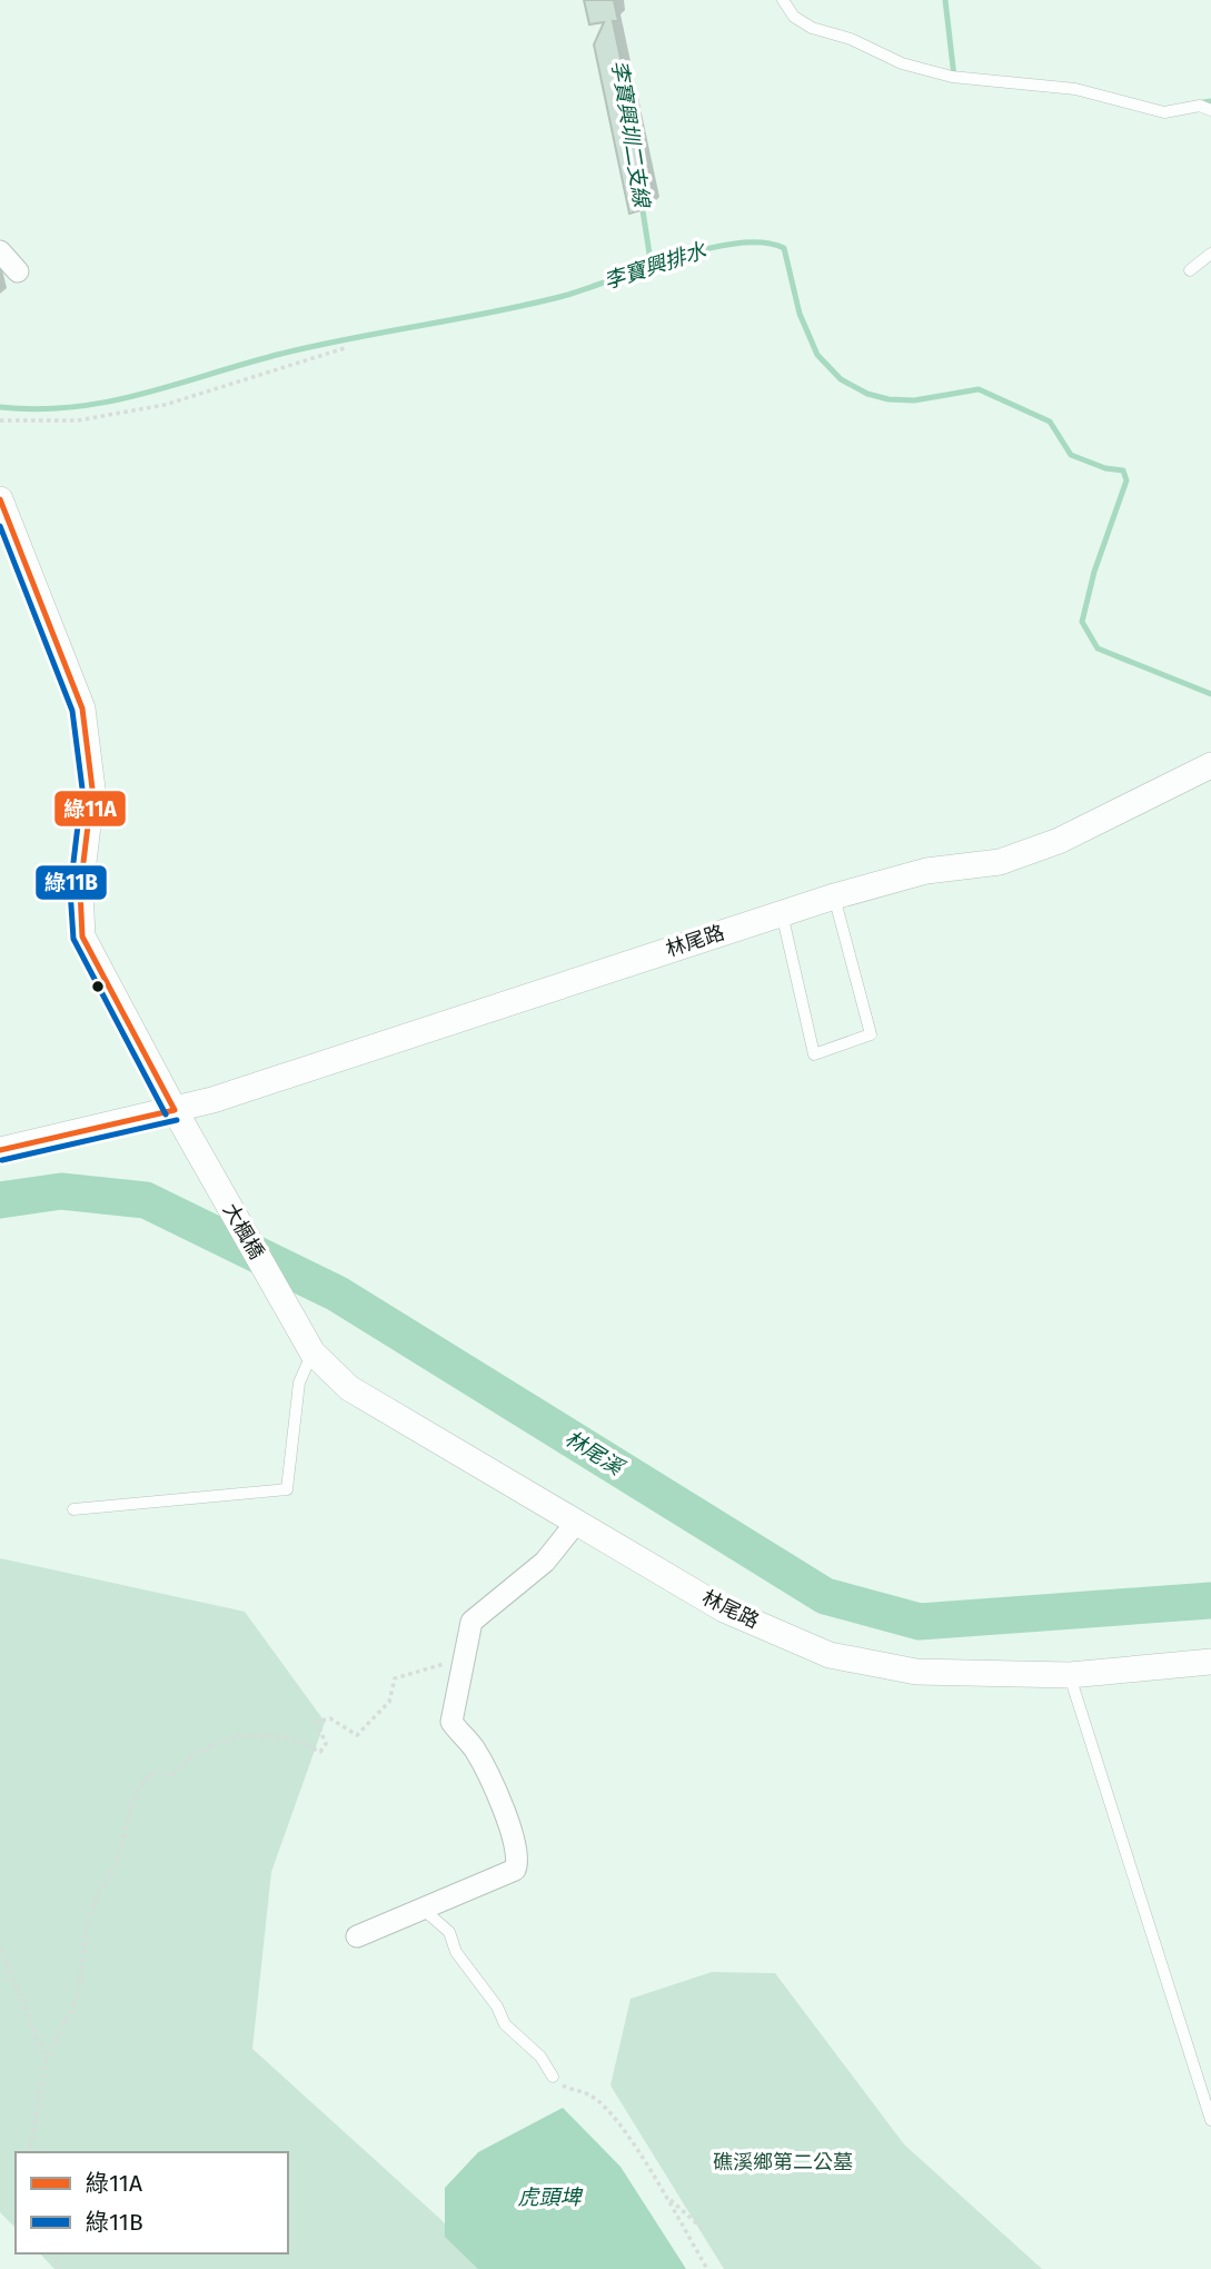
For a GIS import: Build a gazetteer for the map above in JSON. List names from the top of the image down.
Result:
{
  "streets": {
    "street": ["林尾路", "大楓橋"]
  },
  "crossings": [
    ["林尾路", "大楓橋"]
  ],
  "water": [
    "李寶興圳二支線",
    "李寶興排水",
    "林尾溪",
    "虎頭埤"
  ],
  "parks": ["礁溪鄉第二公墓"],
  "lines": ["transit line 綠11A", "transit line 綠11B"],
  "legend": ["綠11A", "綠11B"]
}
